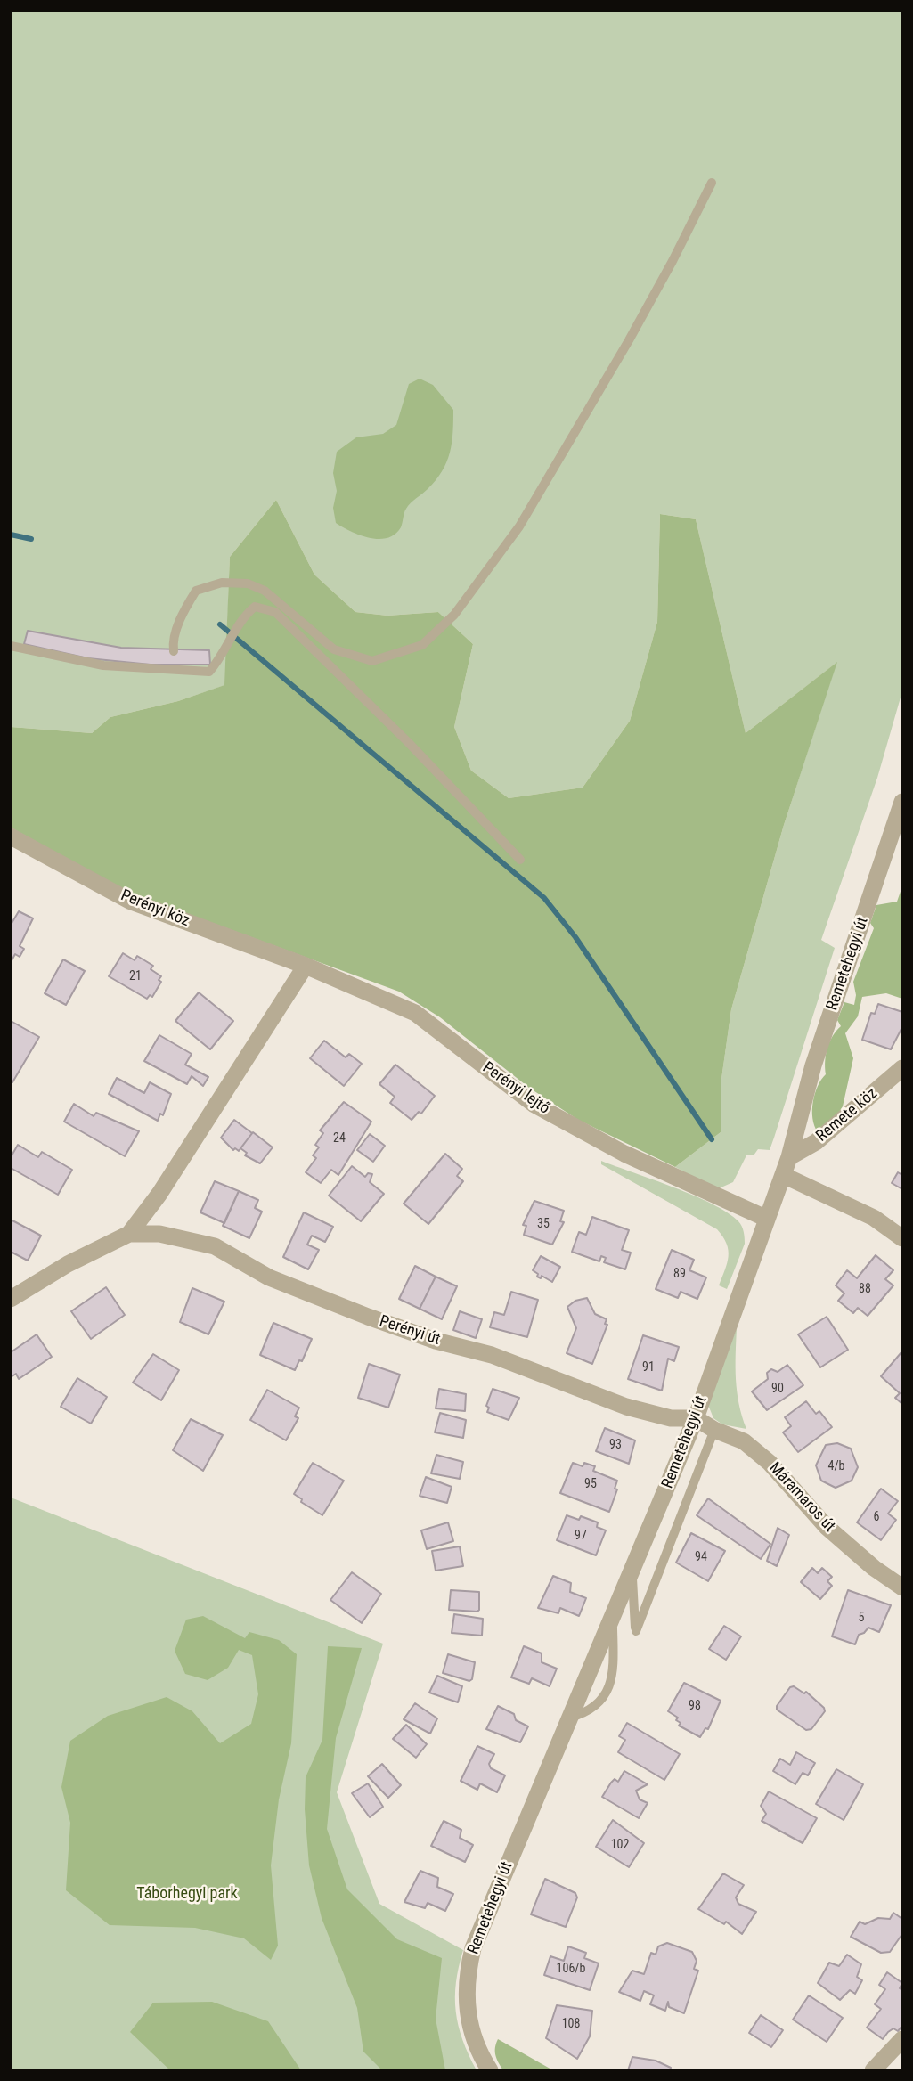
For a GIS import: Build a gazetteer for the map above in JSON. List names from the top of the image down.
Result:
{
  "streets": {
    "street": [
      "Perényi köz",
      "Remetehegyi út",
      "Perényi lejtő",
      "Remete köz",
      "Perényi út",
      "Máramaros út"
    ]
  },
  "crossings": [
    ["Perényi köz", "Perényi lejtő"],
    ["Perényi köz", "Perényi út"],
    ["Remetehegyi út", "Perényi lejtő"],
    ["Remetehegyi út", "Remete köz"],
    ["Remetehegyi út", "Perényi út"],
    ["Remetehegyi út", "Máramaros út"],
    ["Perényi lejtő", "Perényi út"],
    ["Perényi út", "Máramaros út"]
  ],
  "parks": ["Táborhegyi park"],
  "house_numbers": [
    "21",
    "24",
    "35",
    "89",
    "88",
    "91",
    "90",
    "93",
    "4/b",
    "95",
    "6",
    "97",
    "94",
    "5",
    "98",
    "102",
    "106/b",
    "108"
  ]
}
